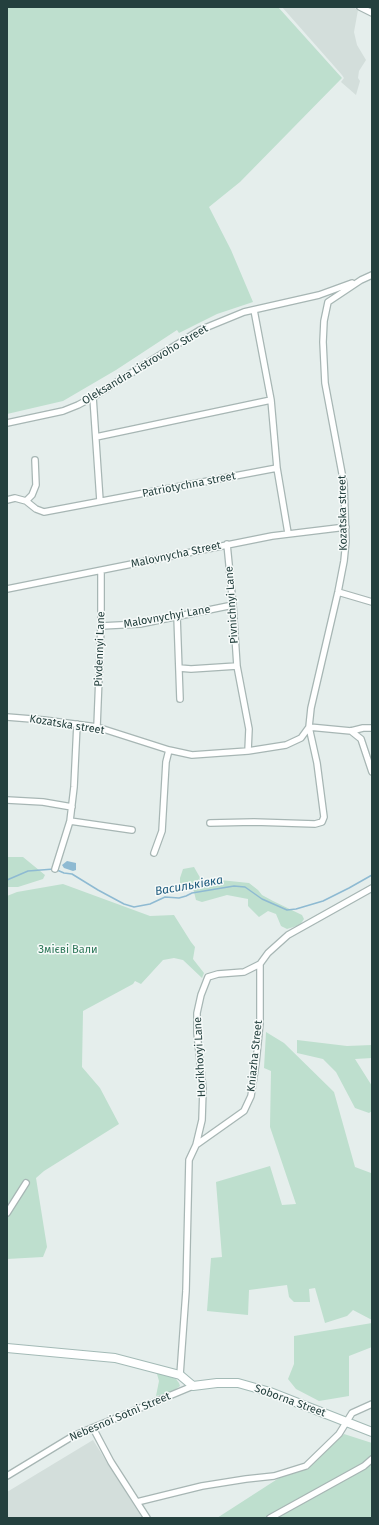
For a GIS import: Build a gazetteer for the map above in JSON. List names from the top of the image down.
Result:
{
  "streets": {
    "main road": ["Soborna Street"],
    "street": [
      "Oleksandra Listrovoho Street",
      "Patriotychna street",
      "Kozatska street",
      "Malovnycha Street",
      "Pivnichnyi Lane",
      "Malovnychyi Lane",
      "Pivdennyi Lane",
      "Kniazha Street",
      "Horikhovyi Lane",
      "Nebesnoi Sotni Street"
    ]
  },
  "crossings": [
    ["Kozatska street", "Malovnycha Street"],
    ["Kozatska street", "Pivnichnyi Lane"],
    ["Kozatska street", "Pivdennyi Lane"],
    ["Malovnycha Street", "Pivnichnyi Lane"],
    ["Malovnycha Street", "Pivdennyi Lane"],
    ["Pivnichnyi Lane", "Malovnychyi Lane"],
    ["Malovnychyi Lane", "Pivdennyi Lane"],
    ["Kniazha Street", "Horikhovyi Lane"],
    ["Soborna Street", "Nebesnoi Sotni Street"]
  ],
  "water": ["Васильківка"],
  "parks": ["Змієві Вали"]
}
